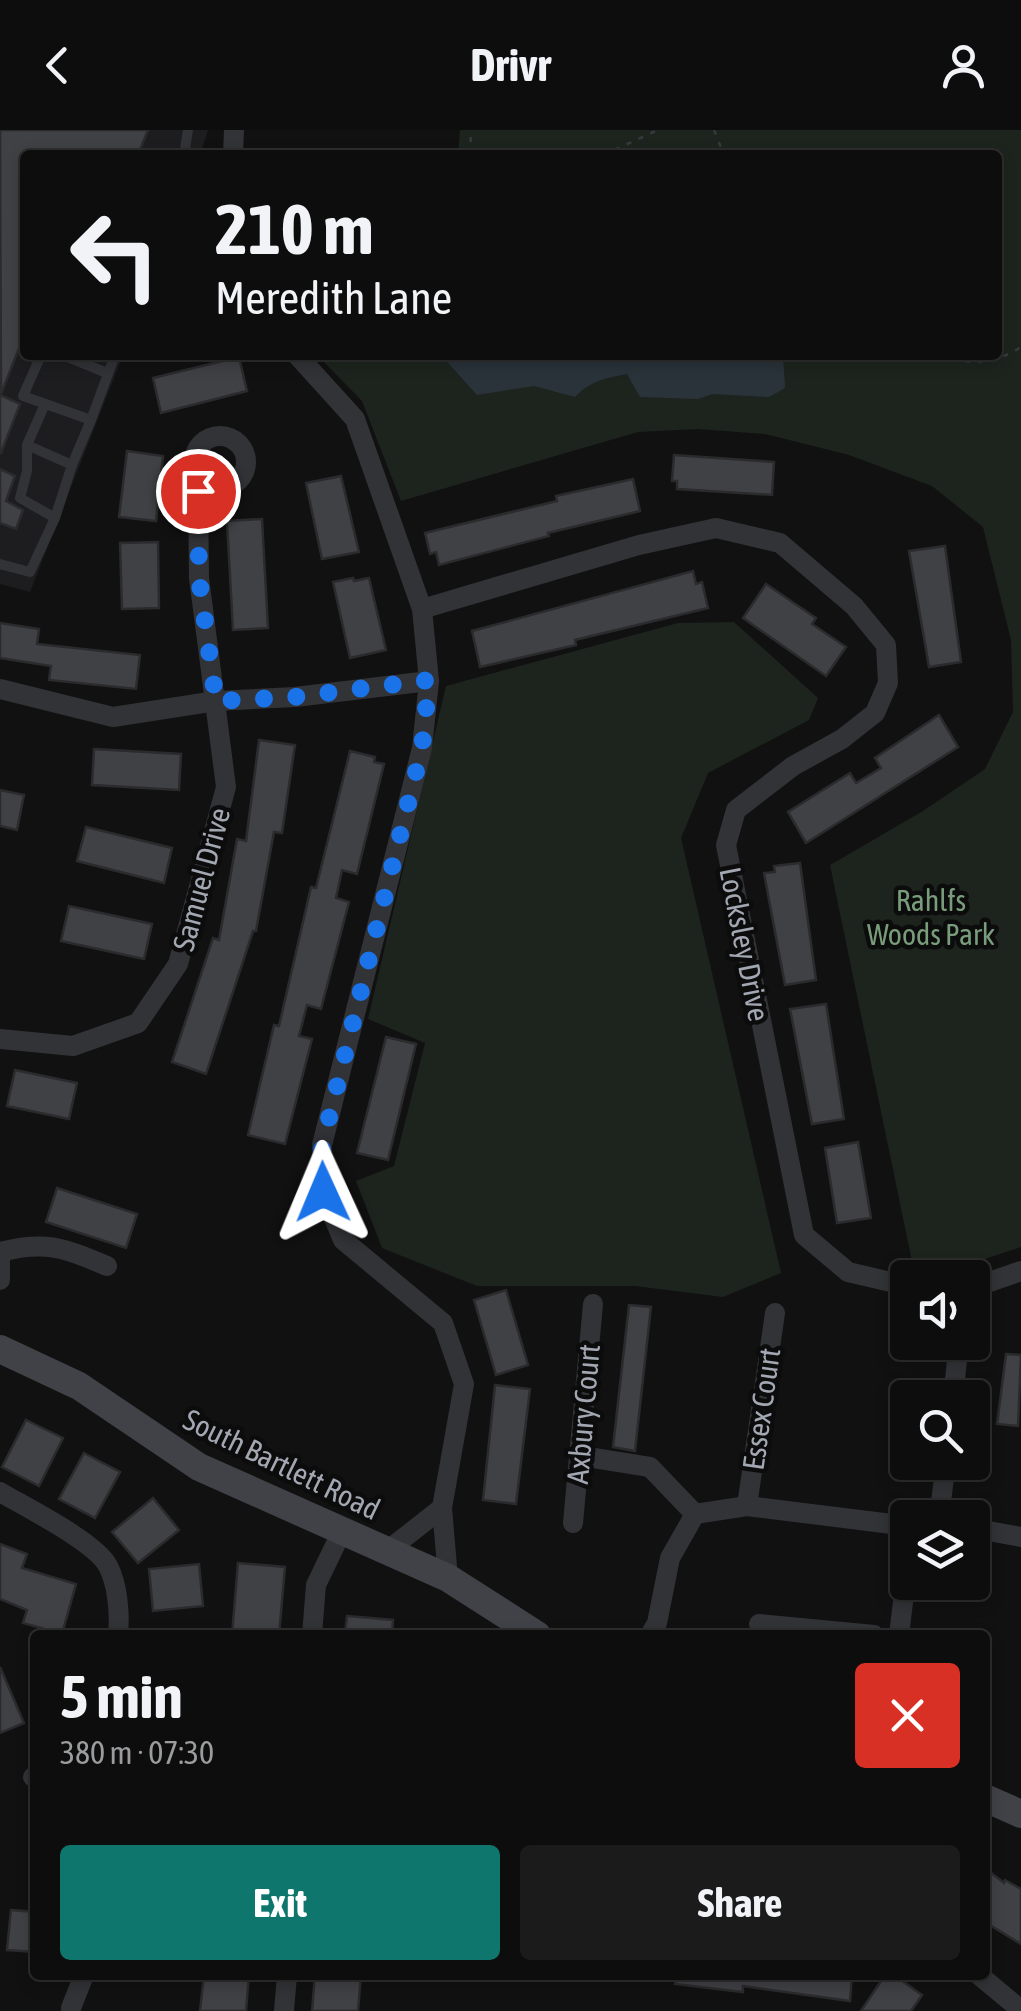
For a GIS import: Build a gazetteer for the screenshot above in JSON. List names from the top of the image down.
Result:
{
  "streets": {
    "main road": ["South Bartlett Road"],
    "street": [
      "Samuel Drive",
      "Locksley Drive",
      "Essex Court",
      "Axbury Court"
    ]
  },
  "parks": ["Rahlfs Woods Park"],
  "page": {
    "header": "Drivr",
    "turn": ["210 m", "Meredith Lane"],
    "heading": ["5 min", "380 m · 07:30"],
    "buttons": ["Exit", "Share"]
  }
}
